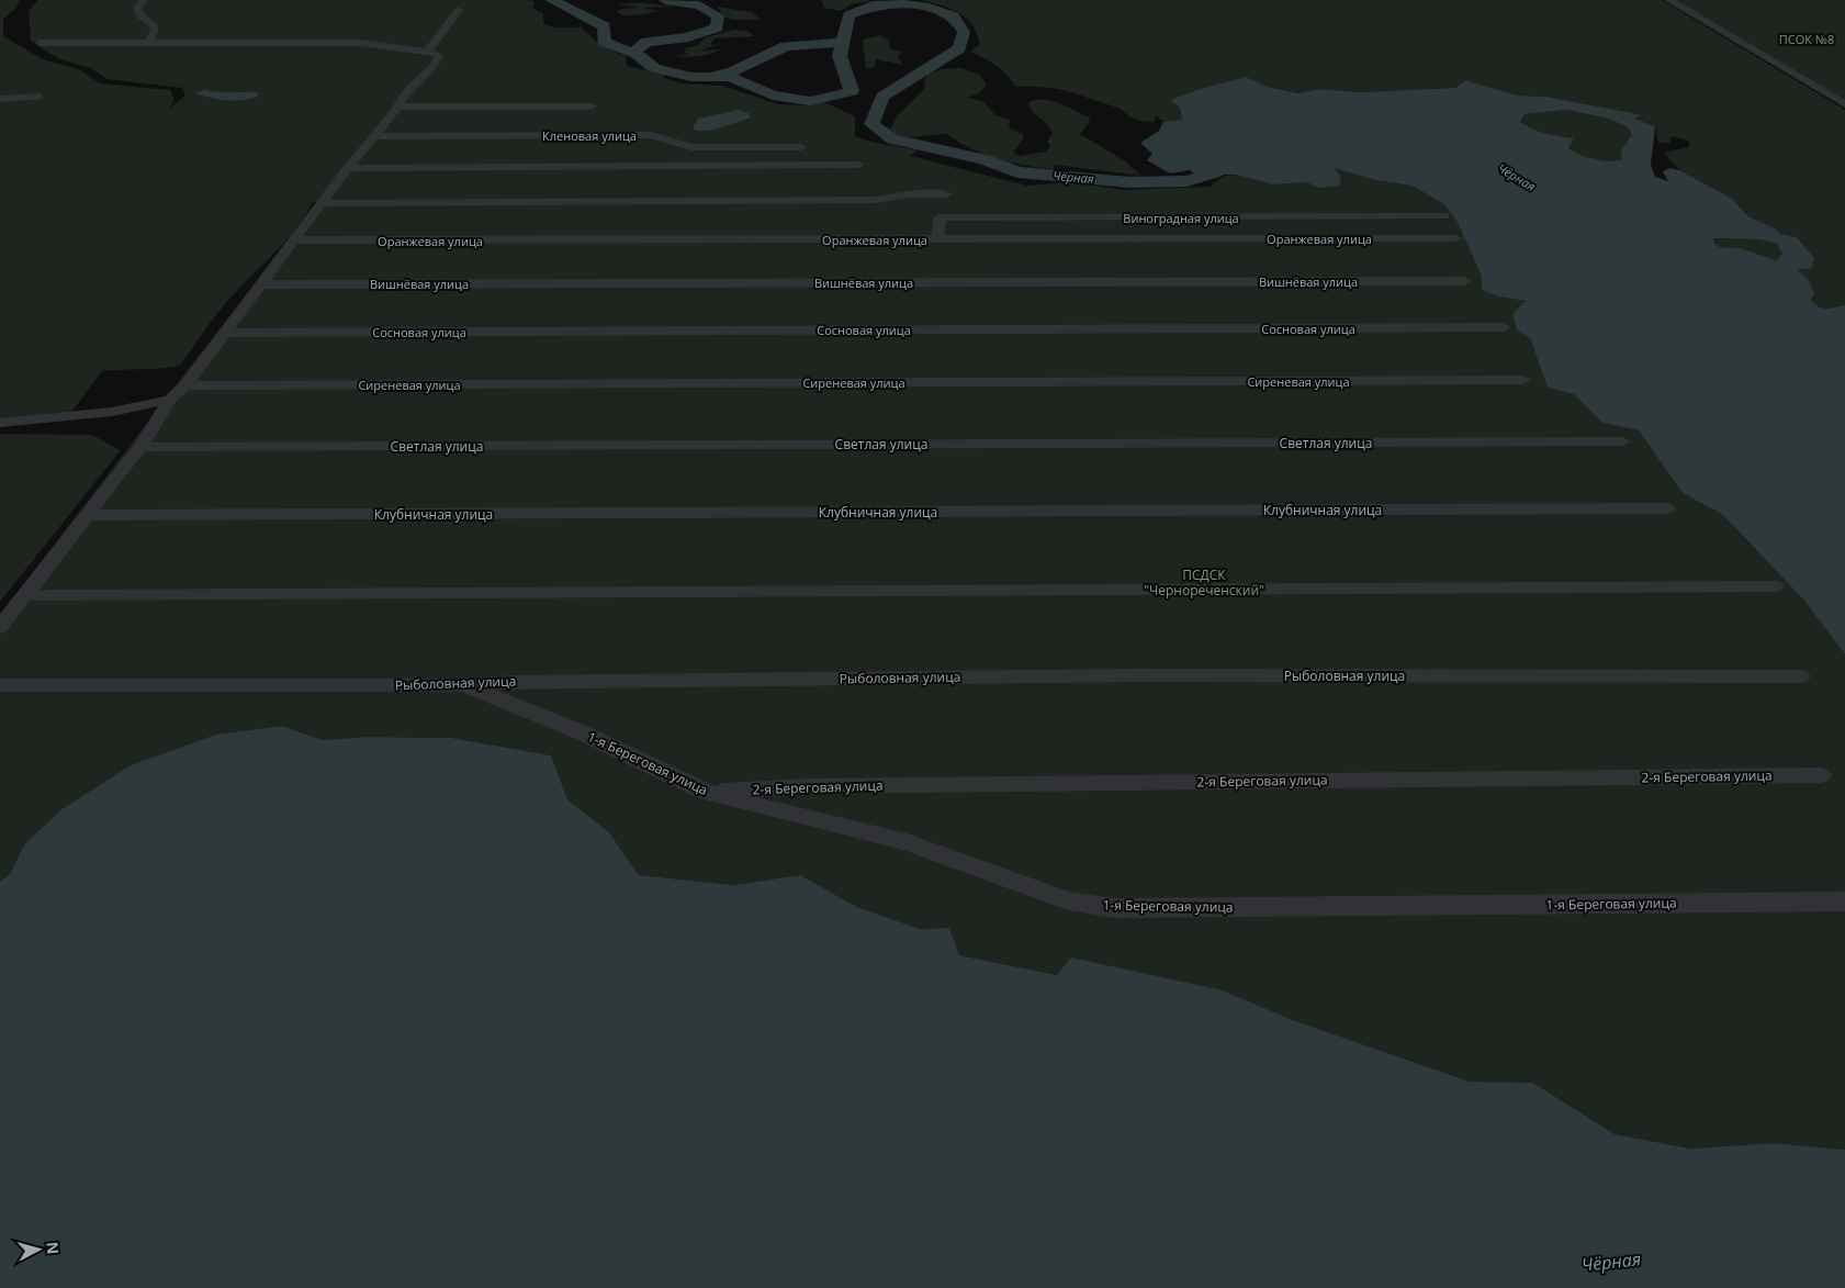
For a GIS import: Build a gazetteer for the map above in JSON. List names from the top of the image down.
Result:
{
  "streets": {
    "street": [
      "Кленовая улица",
      "Виноградная улица",
      "Оранжевая улица",
      "Вишнёвая улица",
      "Сосновая улица",
      "Сиреневая улица",
      "Светлая улица",
      "Клубничная улица",
      "Рыболовная улица",
      "1-я Береговая улица",
      "2-я Береговая улица"
    ]
  },
  "crossings": [
    ["Виноградная улица", "Оранжевая улица"],
    ["Рыболовная улица", "1-я Береговая улица"],
    ["1-я Береговая улица", "2-я Береговая улица"]
  ],
  "water": ["Чёрная"],
  "parks": ["ПСОК №8", "ПСДСК \"Чернореченский\""],
  "north": "right"
}
